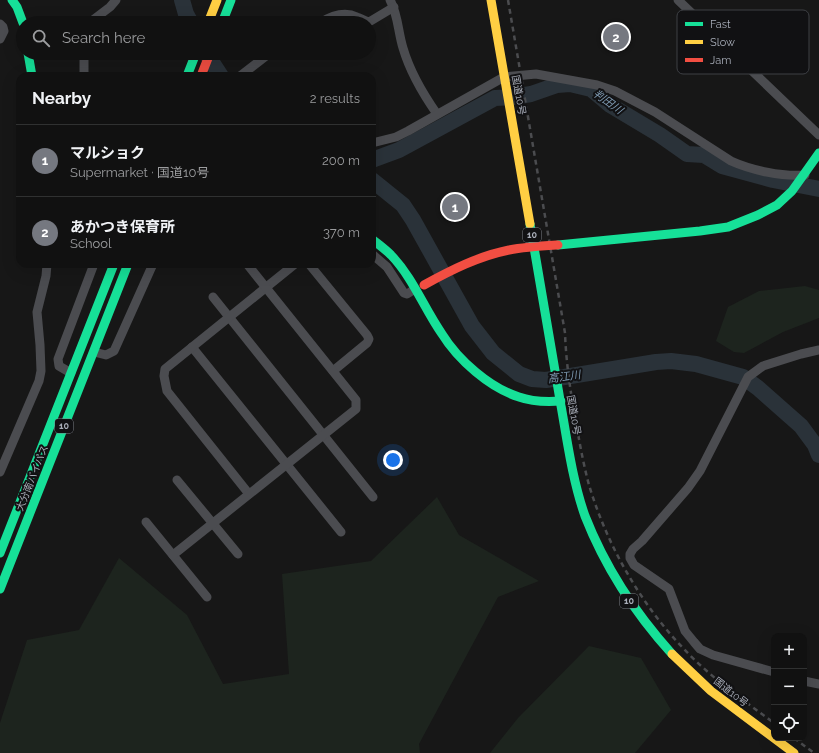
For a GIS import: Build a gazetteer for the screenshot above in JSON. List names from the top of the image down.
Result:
{
  "streets": {
    "main road": ["国道10号", "10", "大分南バイパス"]
  },
  "water": ["判田川", "高江川"],
  "legend": ["Fast", "Slow", "Jam"],
  "page": {
    "search": "Search here",
    "pins": ["2", "1"],
    "heading": ["Nearby", "2 results"],
    "list": [
      {
        "mark": "1",
        "name": "マルショク",
        "note": "Supermarket · 国道10号",
        "value": "200 m"
      },
      {
        "mark": "2",
        "name": "あかつき保育所",
        "note": "School",
        "value": "370 m"
      }
    ],
    "map_buttons": ["+", "−"]
  }
}
